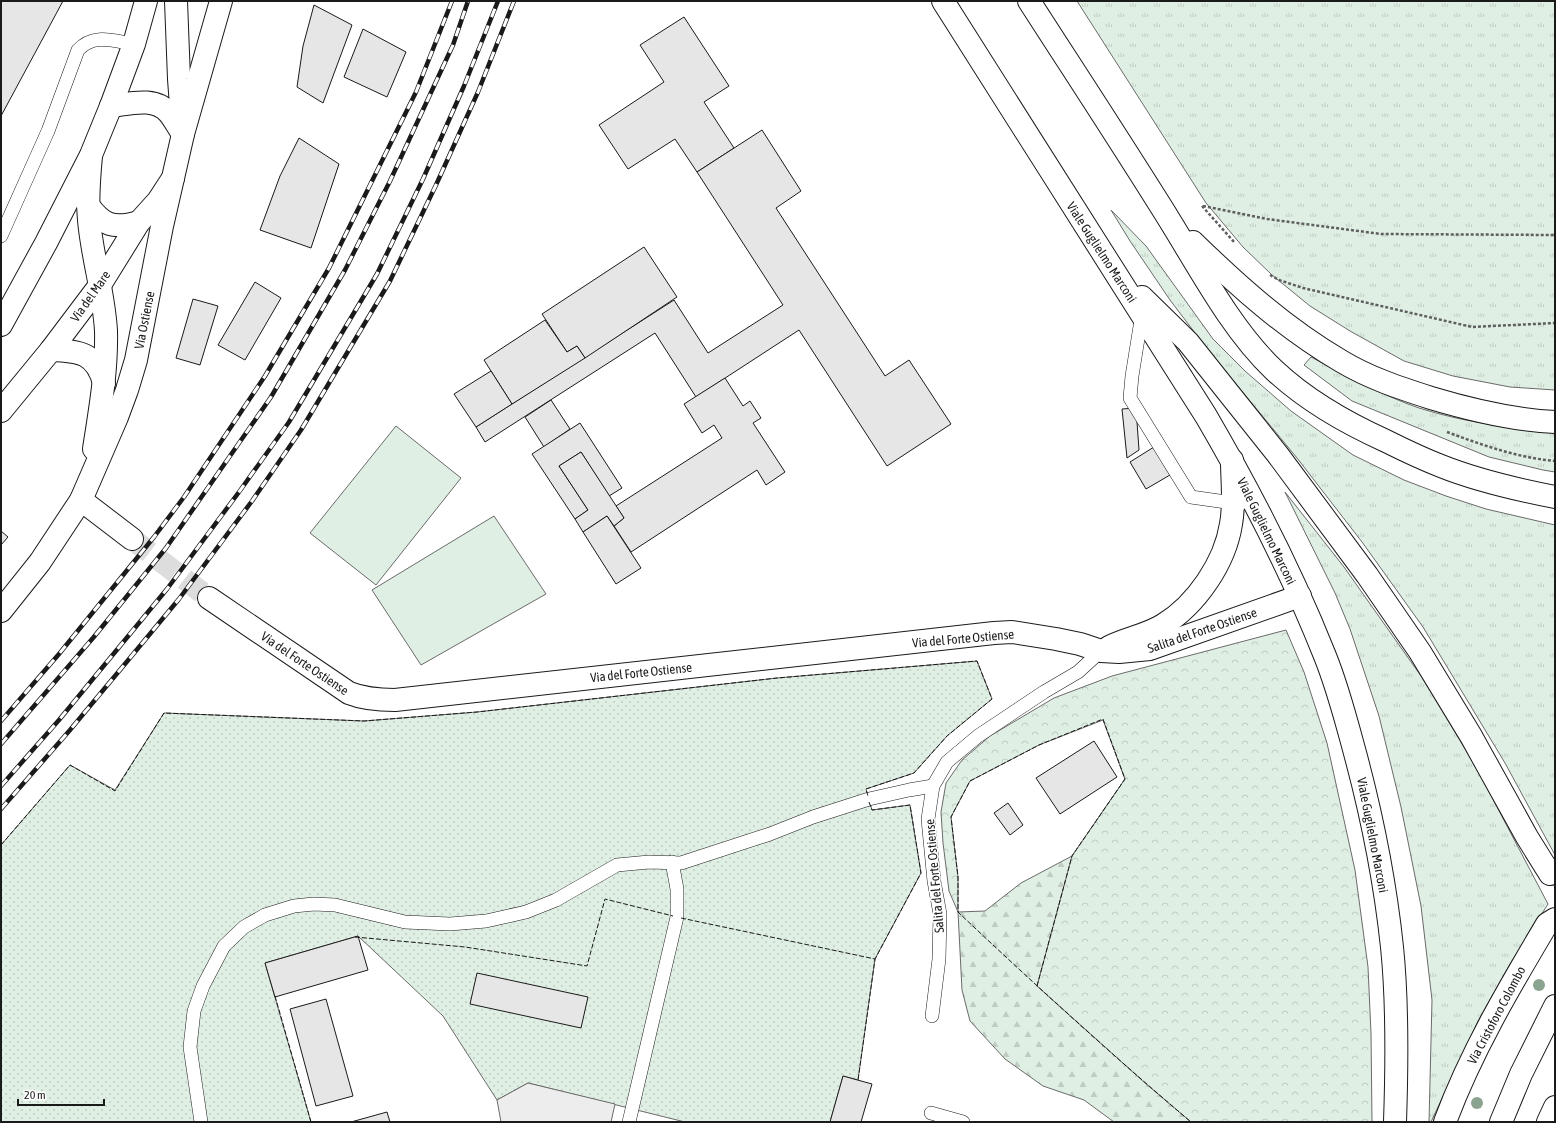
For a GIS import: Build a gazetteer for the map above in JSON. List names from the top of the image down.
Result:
{
  "streets": {
    "main road": [
      "Viale Guglielmo Marconi",
      "Via del Mare",
      "Via Ostiense",
      "Salita del Forte Ostiense",
      "Via del Forte Ostiense",
      "Via Cristoforo Colombo"
    ]
  },
  "crossings": [
    ["Viale Guglielmo Marconi", "Salita del Forte Ostiense"],
    ["Via del Mare", "Via Ostiense"],
    ["Salita del Forte Ostiense", "Via del Forte Ostiense"]
  ],
  "scale_bar": "20 m"
}
